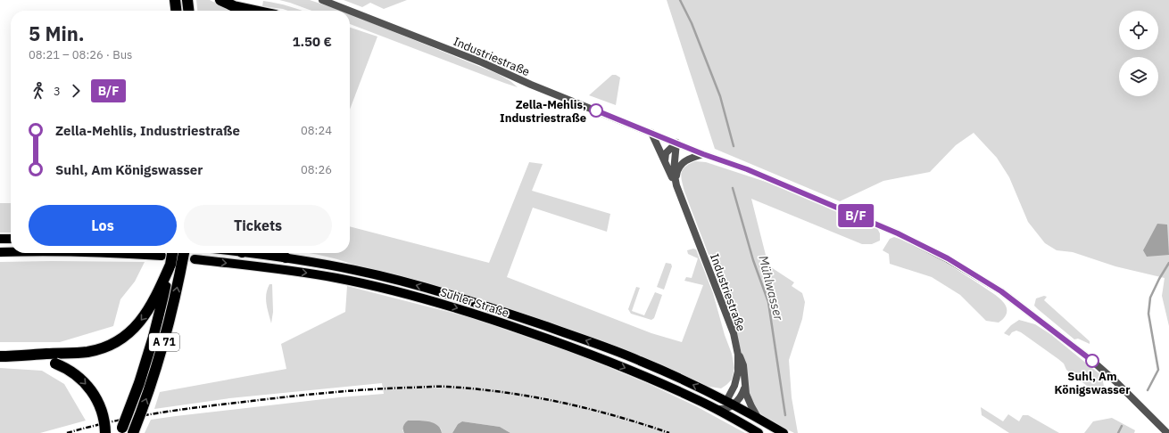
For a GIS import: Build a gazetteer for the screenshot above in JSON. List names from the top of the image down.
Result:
{
  "streets": {
    "highway": ["A 71"],
    "main road": ["Suhler Straße"],
    "street": ["Industriestraße"]
  },
  "crossings": [
    ["Industriestraße", "Suhler Straße"]
  ],
  "water": ["Mühlwasser"],
  "places": ["Zella-Mehlis, Industriestraße", "Suhl, Am Königswasser"],
  "lines": ["bus line B/F"],
  "page": {
    "on_map": "B/F",
    "heading": ["5 Min.", "08:21 – 08:26 · Bus", "1.50 €"],
    "legs": ["3", "B/F"],
    "list": [
      {
        "name": "Zella-Mehlis, Industriestraße",
        "value": "08:24"
      },
      {
        "name": "Suhl, Am Königswasser",
        "value": "08:26"
      }
    ],
    "buttons": ["Los", "Tickets"]
  }
}
